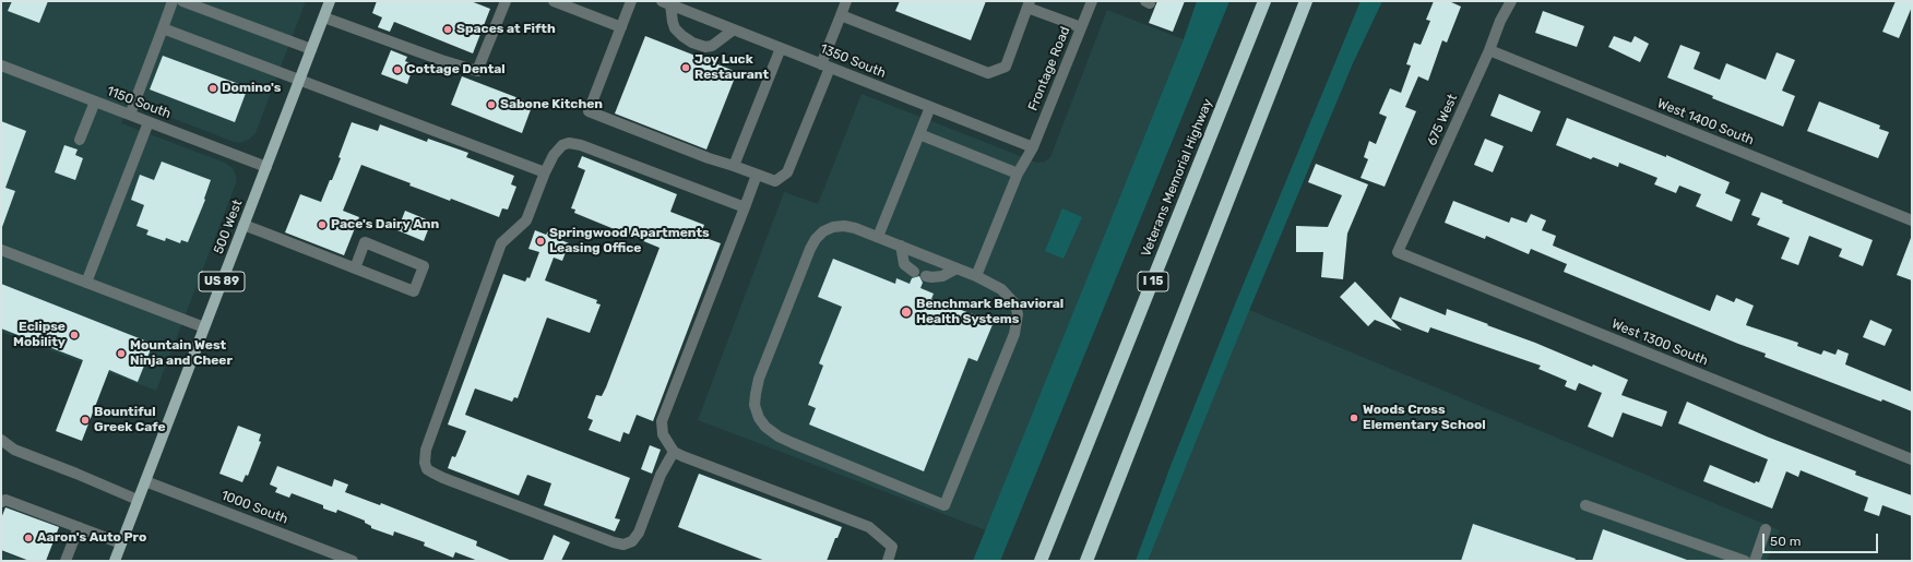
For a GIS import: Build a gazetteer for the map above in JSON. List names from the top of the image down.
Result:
{
  "streets": {
    "highway": ["Veterans Memorial Highway", "I 15"],
    "main road": ["500 West", "US 89"],
    "street": [
      "1350 South",
      "Frontage Road",
      "1150 South",
      "675 West",
      "West 1400 South",
      "West 1300 South",
      "1000 South"
    ]
  },
  "crossings": [
    ["1350 South", "Frontage Road"],
    ["1150 South", "500 West"],
    ["675 West", "West 1400 South"],
    ["675 West", "West 1300 South"],
    ["500 West", "1000 South"]
  ],
  "places": [
    "Spaces at Fifth",
    "Joy Luck Restaurant",
    "Cottage Dental",
    "Domino's",
    "Sabone Kitchen",
    "Pace's Dairy Ann",
    "Springwood Apartments Leasing Office",
    "Benchmark Behavioral Health Systems",
    "Eclipse Mobility",
    "Mountain West Ninja and Cheer",
    "Woods Cross Elementary School",
    "Bountiful Greek Cafe",
    "Aaron's Auto Pro"
  ],
  "scale_bar": "50 m"
}
